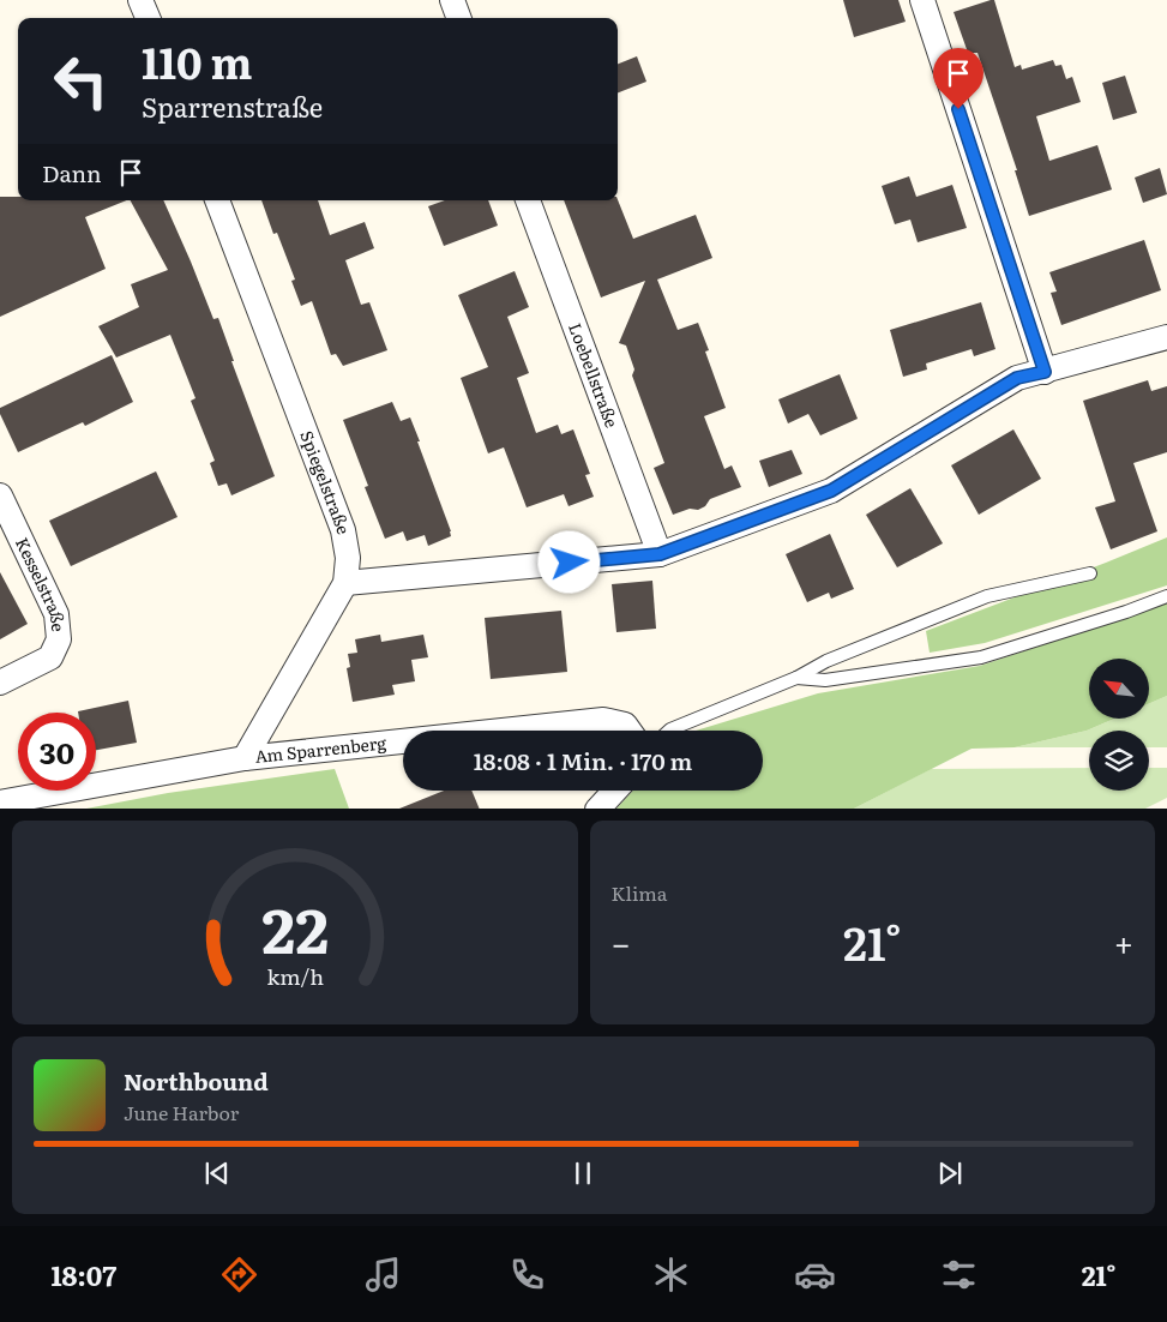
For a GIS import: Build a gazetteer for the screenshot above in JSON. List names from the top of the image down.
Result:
{
  "streets": {
    "street": [
      "Loebellstraße",
      "Spiegelstraße",
      "Kesselstraße",
      "Am Sparrenberg"
    ]
  },
  "crossings": [
    ["Spiegelstraße", "Am Sparrenberg"]
  ],
  "north": "top left",
  "page": {
    "turn": ["110 m", "Sparrenstraße"],
    "then": "Dann",
    "limit": "30",
    "trip": "18:08 · 1 Min. · 170 m",
    "tile": "Klima",
    "heat": ["−", "21°", "+"],
    "song": ["Northbound", "June Harbor"],
    "tabs": ["18:07", "21°"],
    "gauge": ["22", "km/h"]
  }
}
